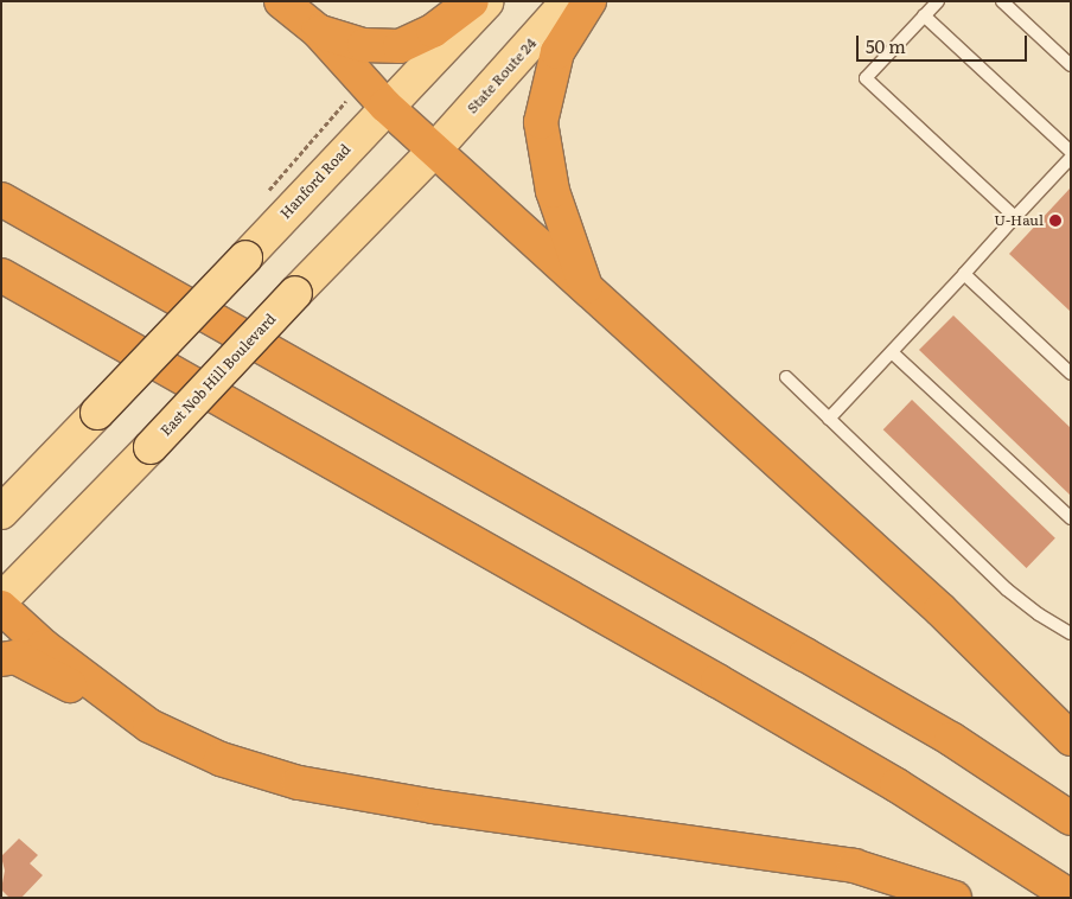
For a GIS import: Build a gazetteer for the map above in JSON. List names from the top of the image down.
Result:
{
  "streets": {
    "main road": ["State Route 24", "Hanford Road", "East Nob Hill Boulevard"]
  },
  "crossings": [
    ["State Route 24", "East Nob Hill Boulevard"]
  ],
  "places": ["U-Haul"],
  "scale_bar": "50 m"
}
